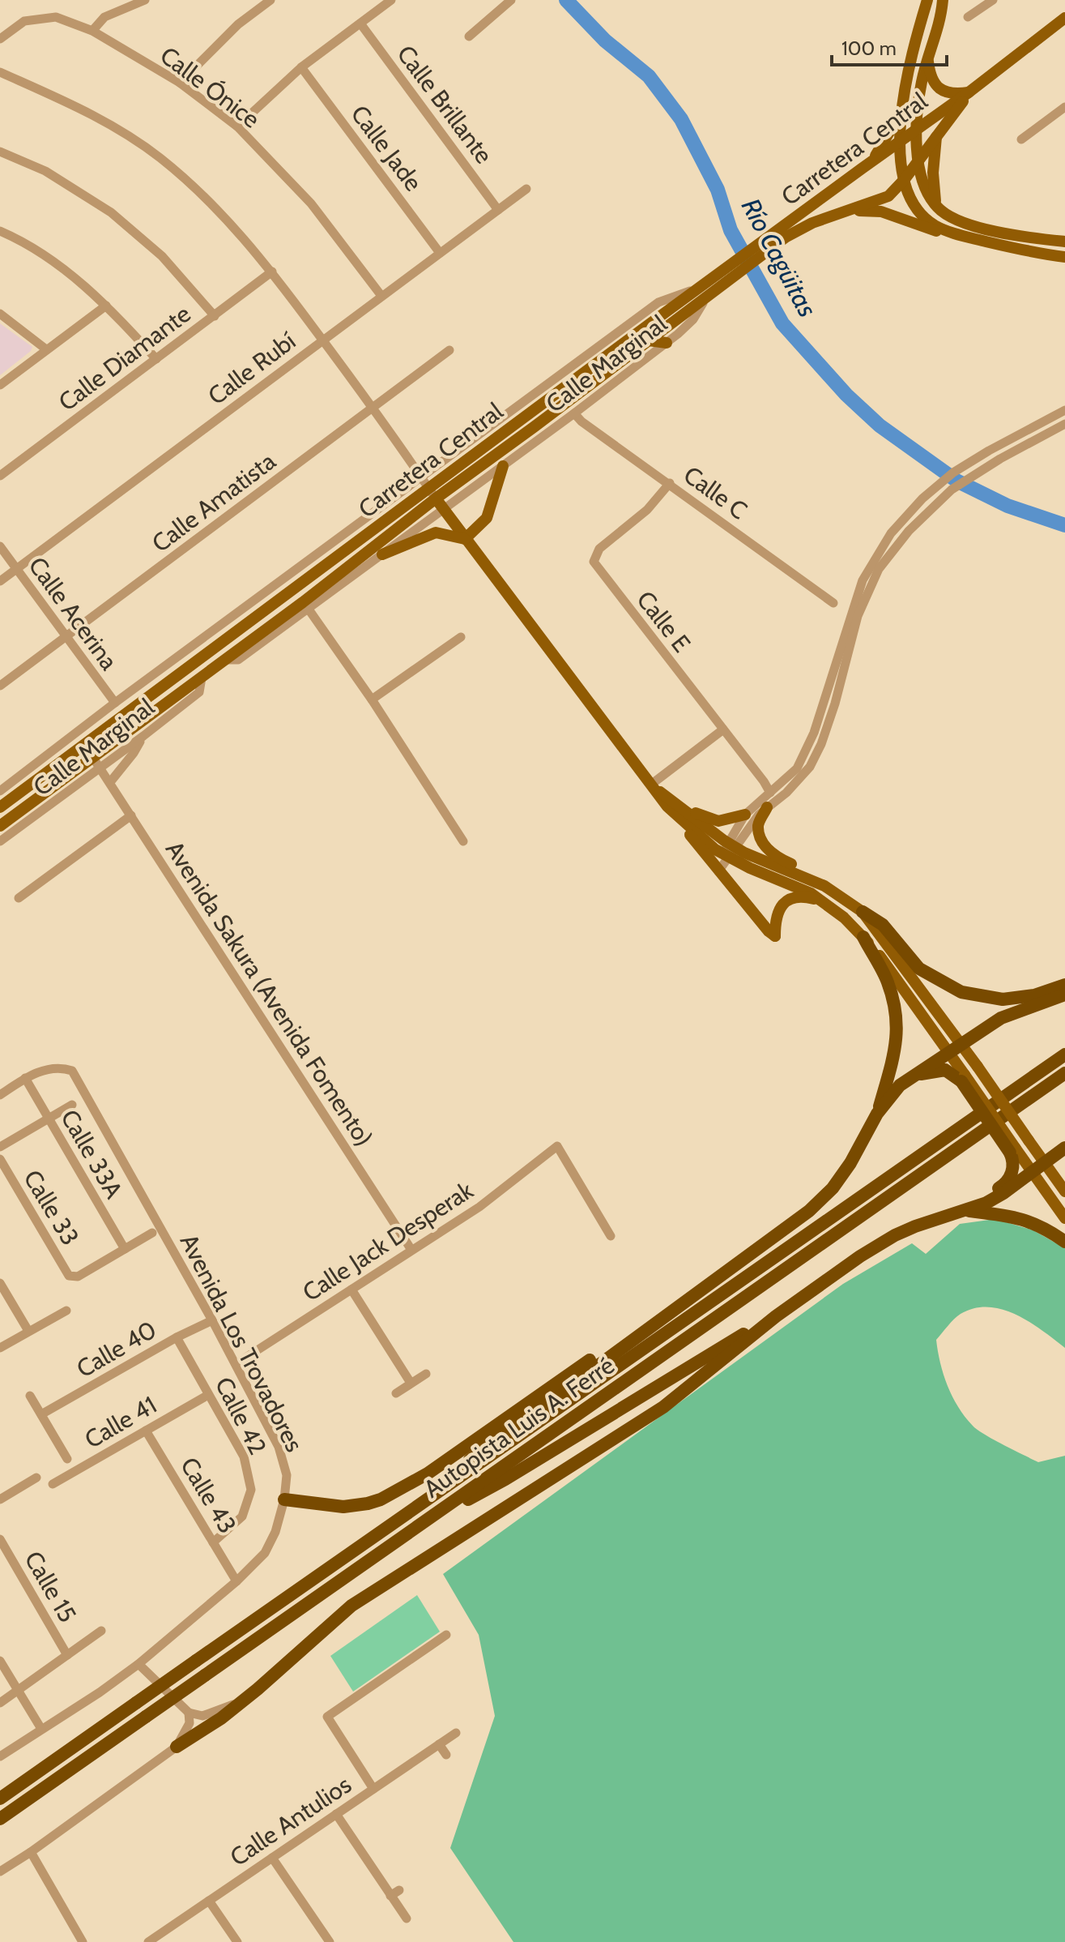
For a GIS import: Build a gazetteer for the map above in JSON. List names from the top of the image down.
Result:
{
  "streets": {
    "highway": ["Autopista Luis A. Ferré"],
    "main road": ["Carretera Central"],
    "street": [
      "Calle Ónice",
      "Calle Brillante",
      "Calle Jade",
      "Calle Diamante",
      "Calle Marginal",
      "Calle Rubí",
      "Calle C",
      "Calle Amatista",
      "Calle Acerina",
      "Calle E",
      "Avenida Sakura (Avenida Fomento)",
      "Calle 33A",
      "Calle 33",
      "Calle Jack Desperak",
      "Avenida Los Trovadores",
      "Calle 40",
      "Calle 42",
      "Calle 41",
      "Calle 43",
      "Calle 15",
      "Calle Antulios"
    ]
  },
  "crossings": [
    ["Calle Ónice", "Calle Rubí"],
    ["Calle Brillante", "Calle Rubí"],
    ["Calle Jade", "Calle Rubí"],
    ["Carretera Central", "Calle Marginal"],
    ["Carretera Central", "Avenida Sakura (Avenida Fomento)"],
    ["Calle Marginal", "Calle C"],
    ["Calle Marginal", "Avenida Sakura (Avenida Fomento)"],
    ["Calle Rubí", "Calle Acerina"],
    ["Calle C", "Calle E"],
    ["Calle Amatista", "Calle Acerina"],
    ["Avenida Sakura (Avenida Fomento)", "Calle Jack Desperak"],
    ["Calle 33A", "Calle 33"],
    ["Calle 33A", "Avenida Los Trovadores"],
    ["Calle Jack Desperak", "Avenida Los Trovadores"],
    ["Avenida Los Trovadores", "Calle 40"],
    ["Avenida Los Trovadores", "Calle 43"],
    ["Calle 40", "Calle 42"],
    ["Calle 42", "Calle 41"],
    ["Calle 42", "Calle 43"],
    ["Calle 41", "Calle 43"]
  ],
  "water": ["Río Cagüitas"],
  "scale_bar": "100 m"
}
